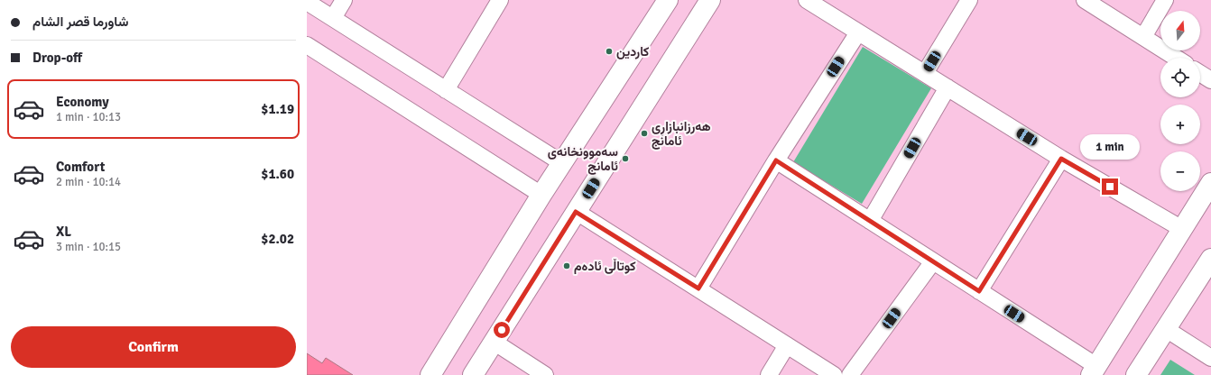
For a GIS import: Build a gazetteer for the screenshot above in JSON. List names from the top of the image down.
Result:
{
  "places": [
    "كاردين",
    "هەرزانبازاڕی ئامانج",
    "سەموونخانەی ئامانج",
    "کوتاڵی ئادەم"
  ],
  "north": "top",
  "page": {
    "banner": ["شاورما قصر الشام", "Drop-off"],
    "map_buttons": ["+", "−"],
    "list": [
      {
        "name": "Economy",
        "note": "1 min · 10:13",
        "value": "$1.19"
      },
      {
        "name": "Comfort",
        "note": "2 min · 10:14",
        "value": "$1.60"
      },
      {
        "name": "XL",
        "note": "3 min · 10:15",
        "value": "$2.02"
      }
    ],
    "bubble": "1 min",
    "buttons": "Confirm"
  }
}
